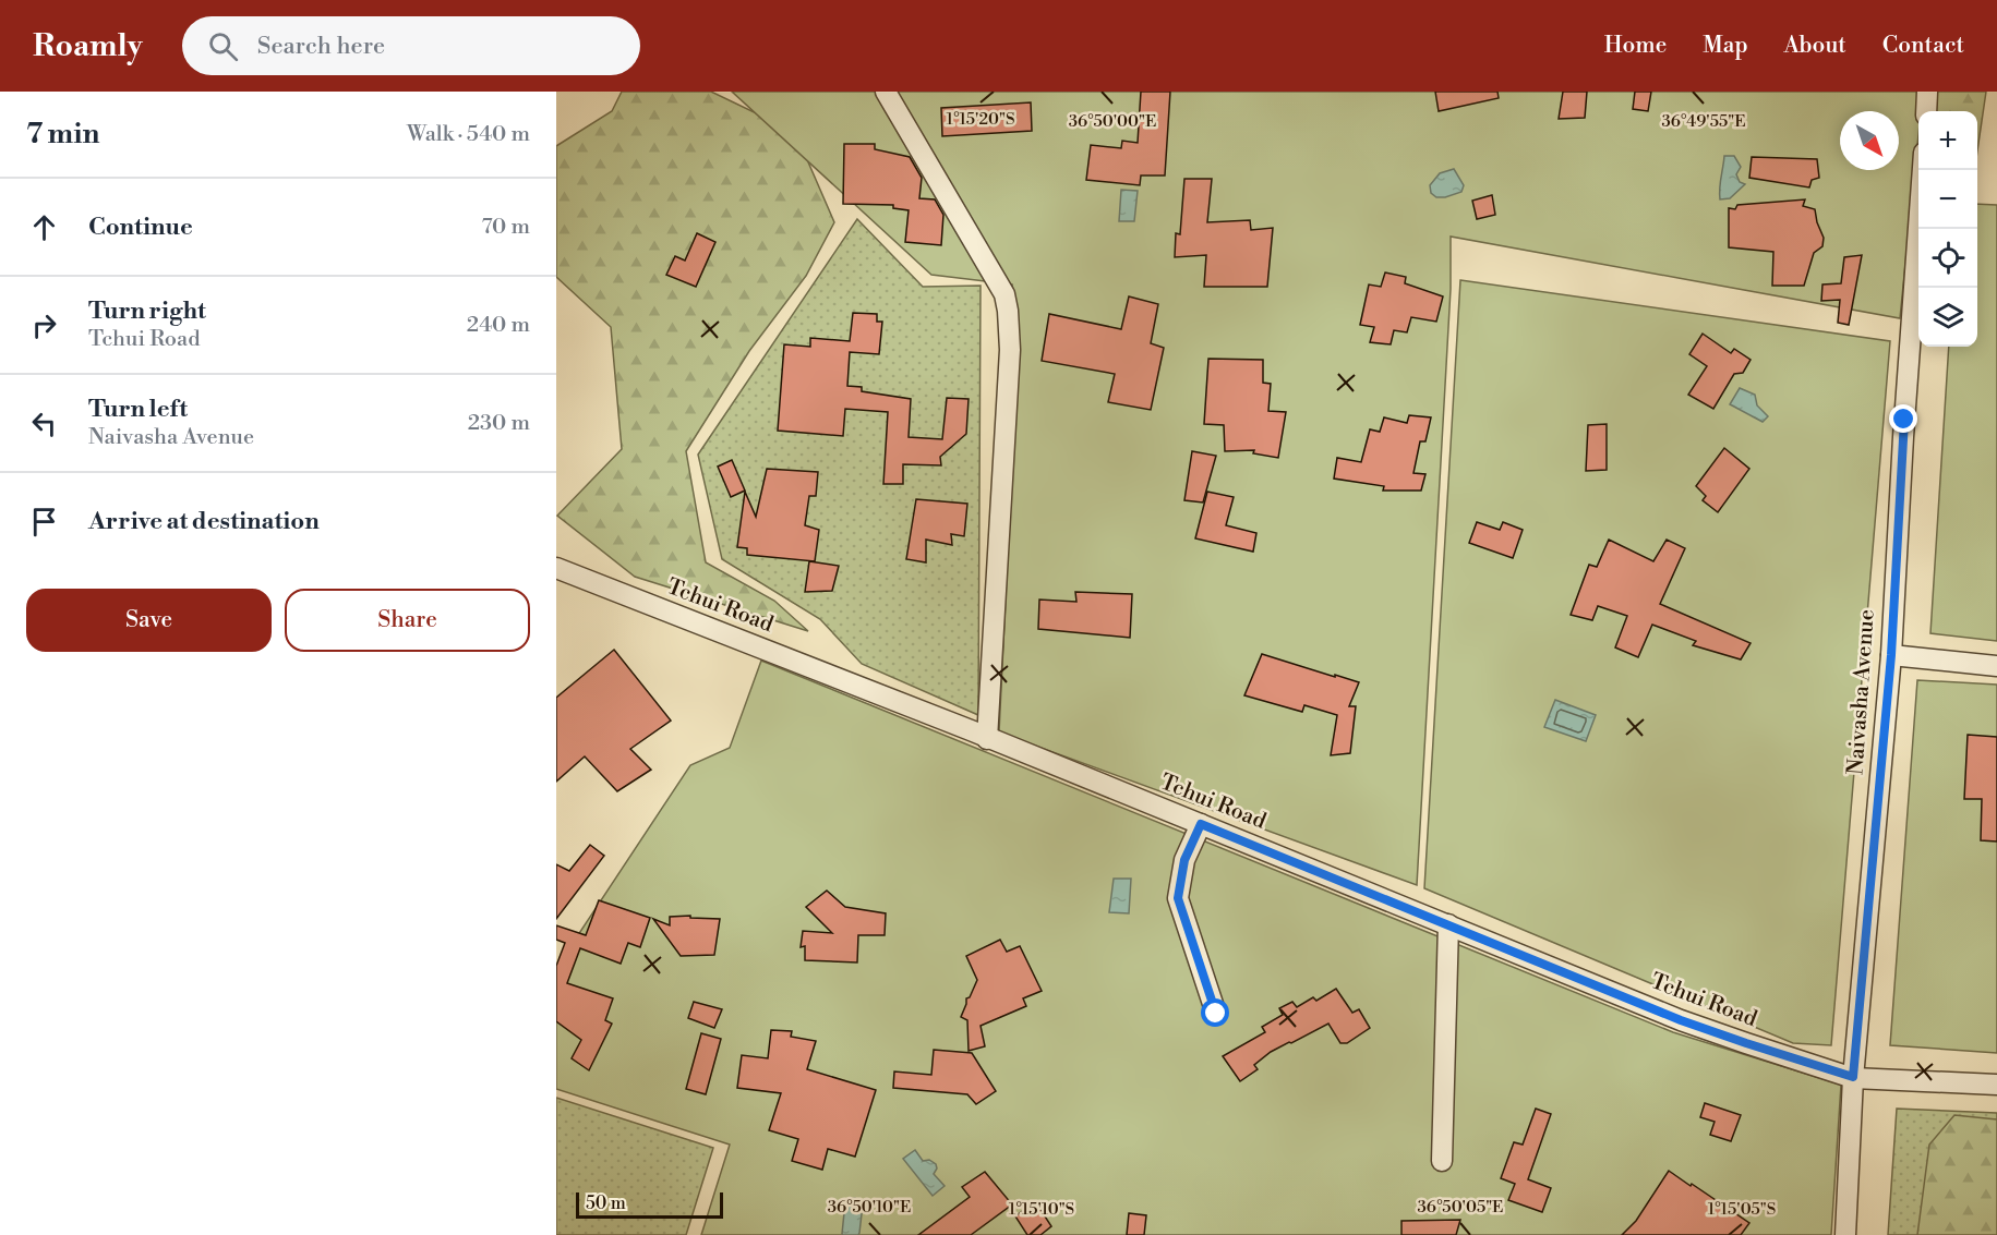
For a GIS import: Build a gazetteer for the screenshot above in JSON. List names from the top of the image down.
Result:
{
  "streets": {
    "street": ["Tchui Road", "Naivasha Avenue"]
  },
  "crossings": [
    ["Tchui Road", "Naivasha Avenue"]
  ],
  "scale_bar": "50 m",
  "north": "bottom right",
  "page": {
    "header": "Roamly",
    "search": "Search here",
    "nav": [
      "Home",
      "Map",
      "About",
      "Contact"
    ],
    "heading": ["7 min", "Walk · 540 m"],
    "map_buttons": ["+", "−"],
    "list": [
      ["Continue", "70 m"],
      ["Turn right", "Tchui Road", "240 m"],
      ["Turn left", "Naivasha Avenue", "230 m"],
      "Arrive at destination"
    ],
    "buttons": ["Save", "Share"],
    "scale": "50 m"
  },
  "coordinates": [
    "1°15'20\"S",
    "36°50'00\"E",
    "36°49'55\"E",
    "36°50'10\"E",
    "36°50'05\"E",
    "1°15'10\"S",
    "1°15'05\"S"
  ]
}
